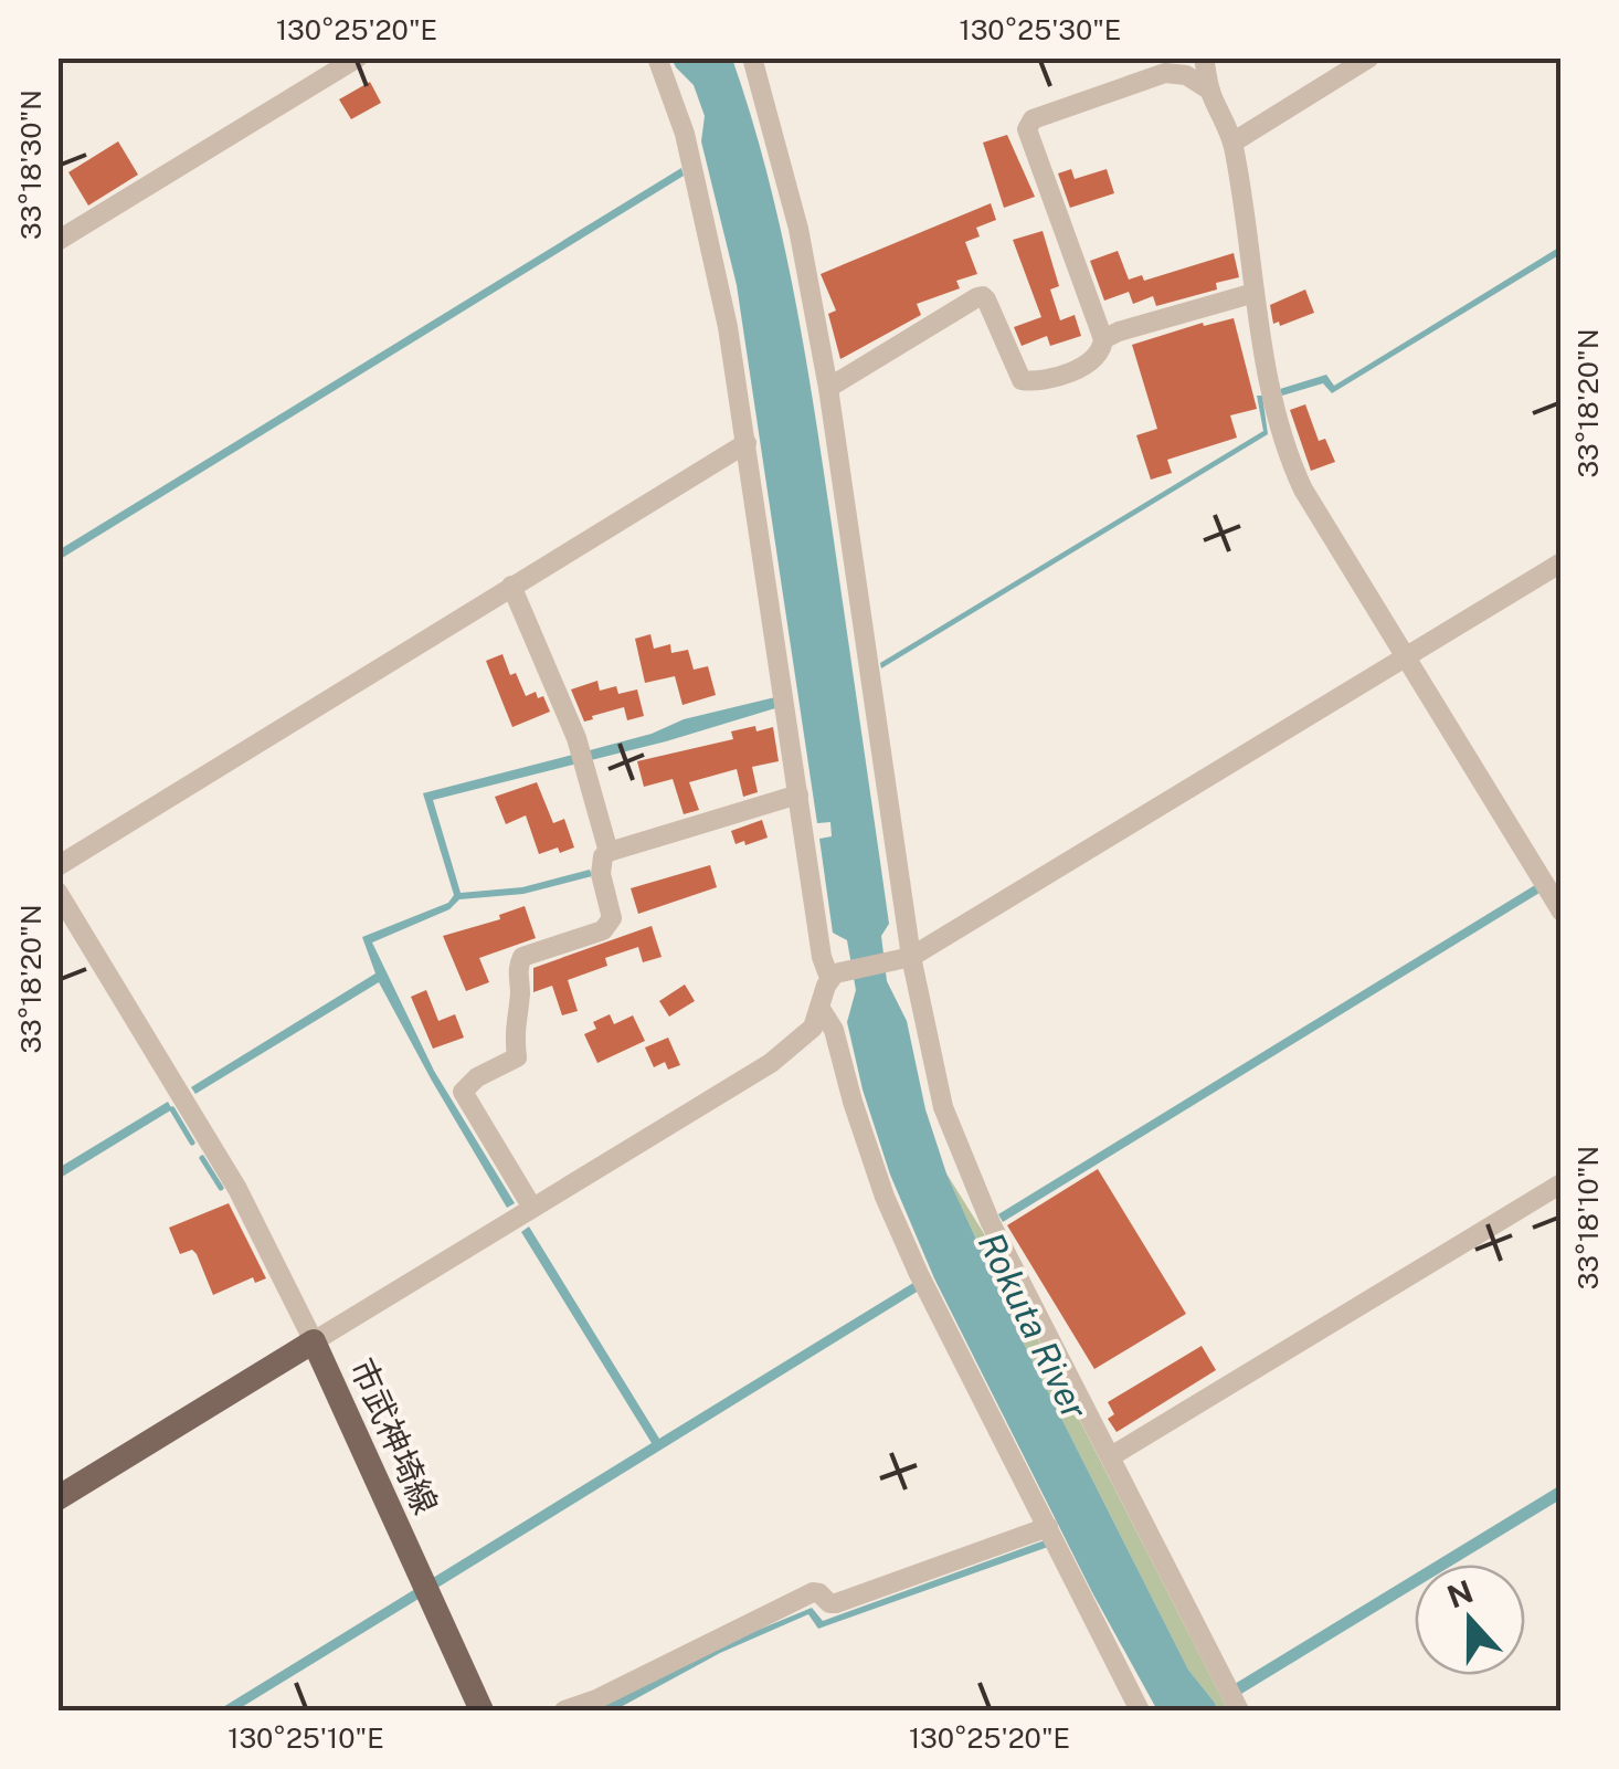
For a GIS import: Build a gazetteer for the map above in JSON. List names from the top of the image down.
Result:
{
  "streets": {
    "main road": ["市武神埼線"]
  },
  "water": ["Rokuta River"],
  "north": "top",
  "coordinates": [
    "130°25'20\"E",
    "130°25'30\"E",
    "33°18'30\"N",
    "33°18'20\"N",
    "33°18'10\"N",
    "130°25'10\"E"
  ]
}
